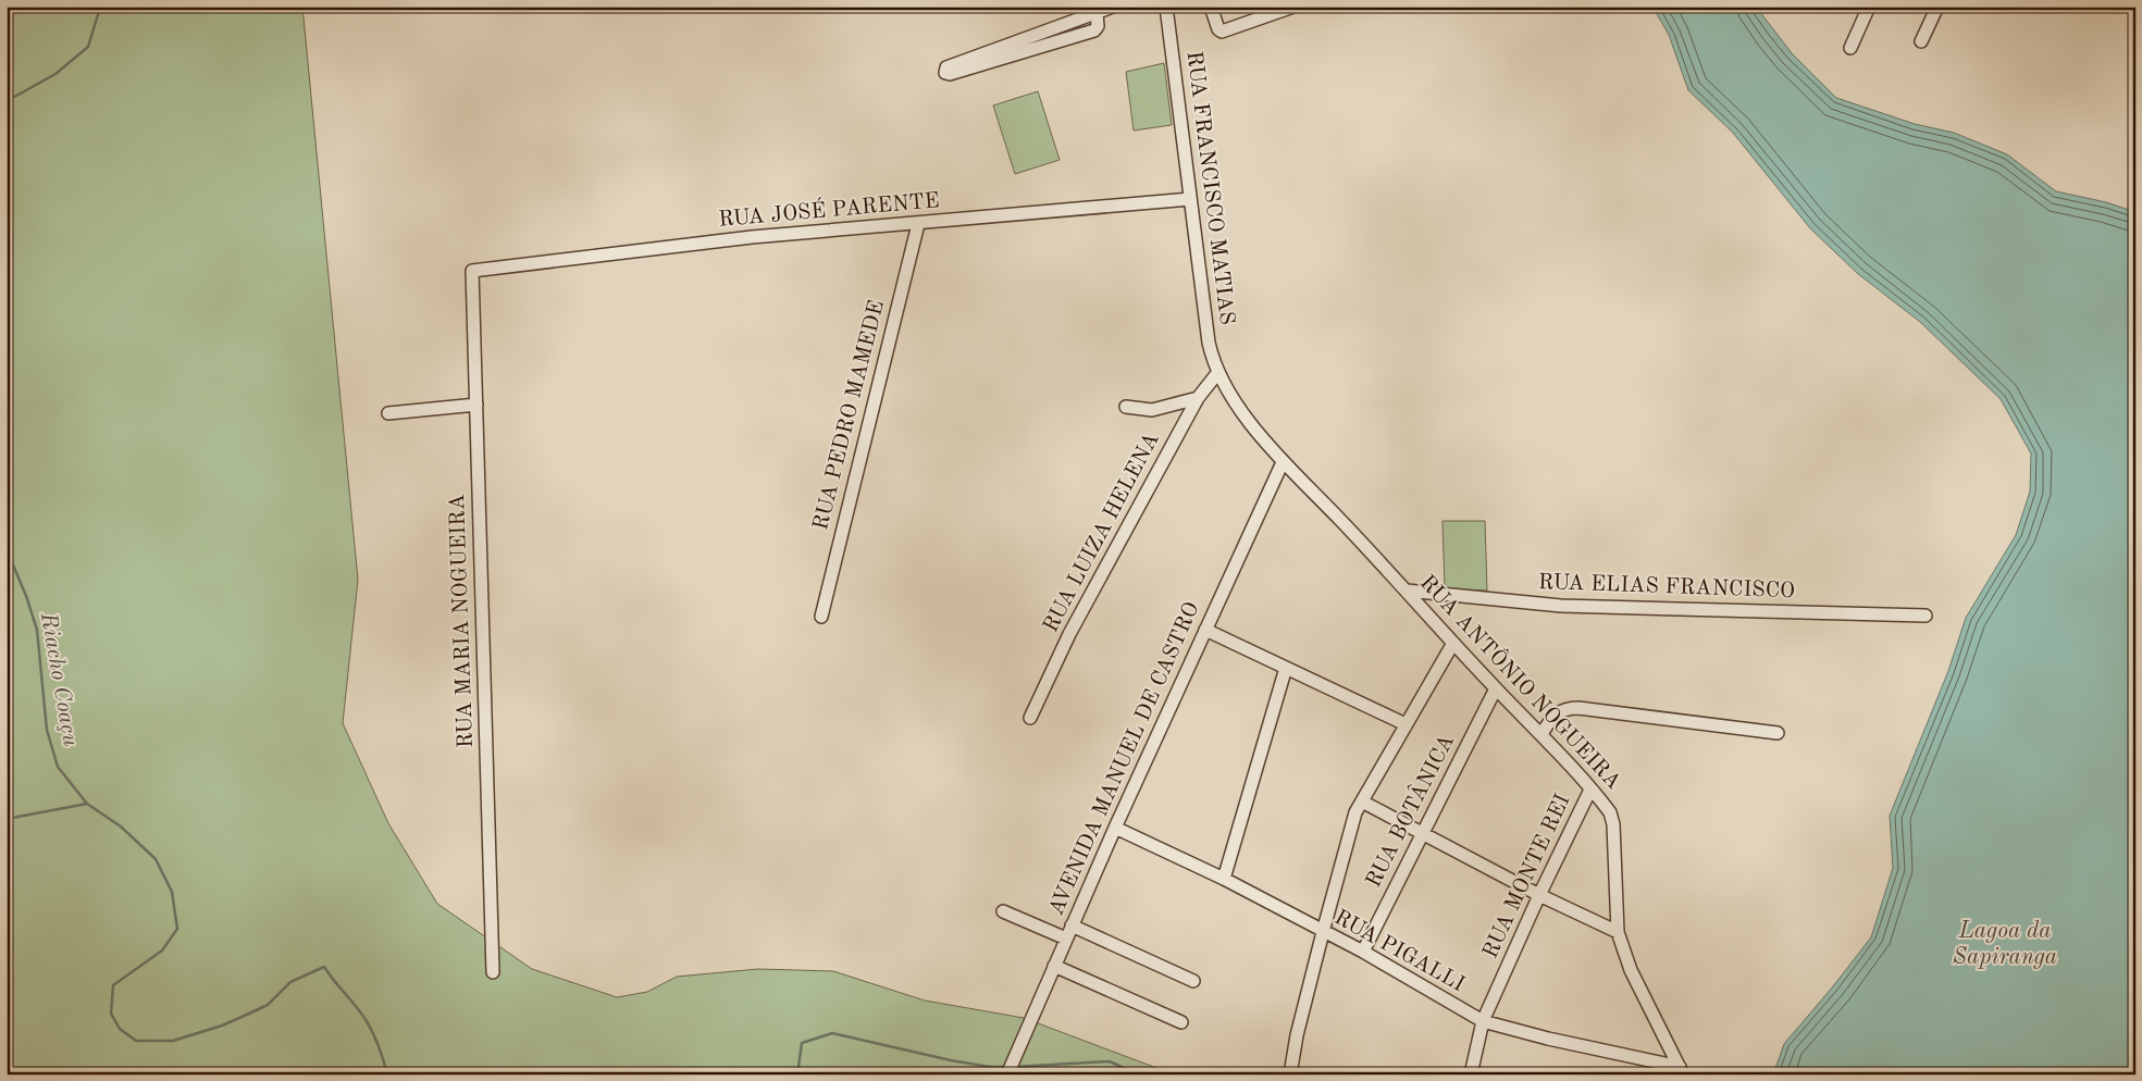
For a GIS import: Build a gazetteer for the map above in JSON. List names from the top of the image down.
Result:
{
  "streets": {
    "street": [
      "RUA FRANCISCO MATIAS",
      "RUA JOSÉ PARENTE",
      "RUA PEDRO MAMEDE",
      "RUA LUIZA HELENA",
      "RUA ELIAS FRANCISCO",
      "RUA MARIA NOGUEIRA",
      "RUA ANTÔNIO NOGUEIRA",
      "AVENIDA MANUEL DE CASTRO",
      "RUA BOTÂNICA",
      "RUA MONTE REI",
      "RUA PIGALLI"
    ]
  },
  "crossings": [
    ["RUA FRANCISCO MATIAS", "RUA JOSÉ PARENTE"],
    ["RUA FRANCISCO MATIAS", "RUA LUIZA HELENA"],
    ["RUA FRANCISCO MATIAS", "RUA ANTÔNIO NOGUEIRA"],
    ["RUA JOSÉ PARENTE", "RUA PEDRO MAMEDE"],
    ["RUA JOSÉ PARENTE", "RUA MARIA NOGUEIRA"],
    ["RUA LUIZA HELENA", "RUA ANTÔNIO NOGUEIRA"],
    ["RUA ELIAS FRANCISCO", "RUA ANTÔNIO NOGUEIRA"],
    ["RUA ANTÔNIO NOGUEIRA", "AVENIDA MANUEL DE CASTRO"],
    ["RUA ANTÔNIO NOGUEIRA", "RUA BOTÂNICA"],
    ["RUA ANTÔNIO NOGUEIRA", "RUA MONTE REI"],
    ["RUA ANTÔNIO NOGUEIRA", "RUA PIGALLI"],
    ["AVENIDA MANUEL DE CASTRO", "RUA PIGALLI"],
    ["RUA BOTÂNICA", "RUA PIGALLI"],
    ["RUA MONTE REI", "RUA PIGALLI"]
  ],
  "water": ["Riacho Coaçu", "Lagoa da Sapiranga"]
}
